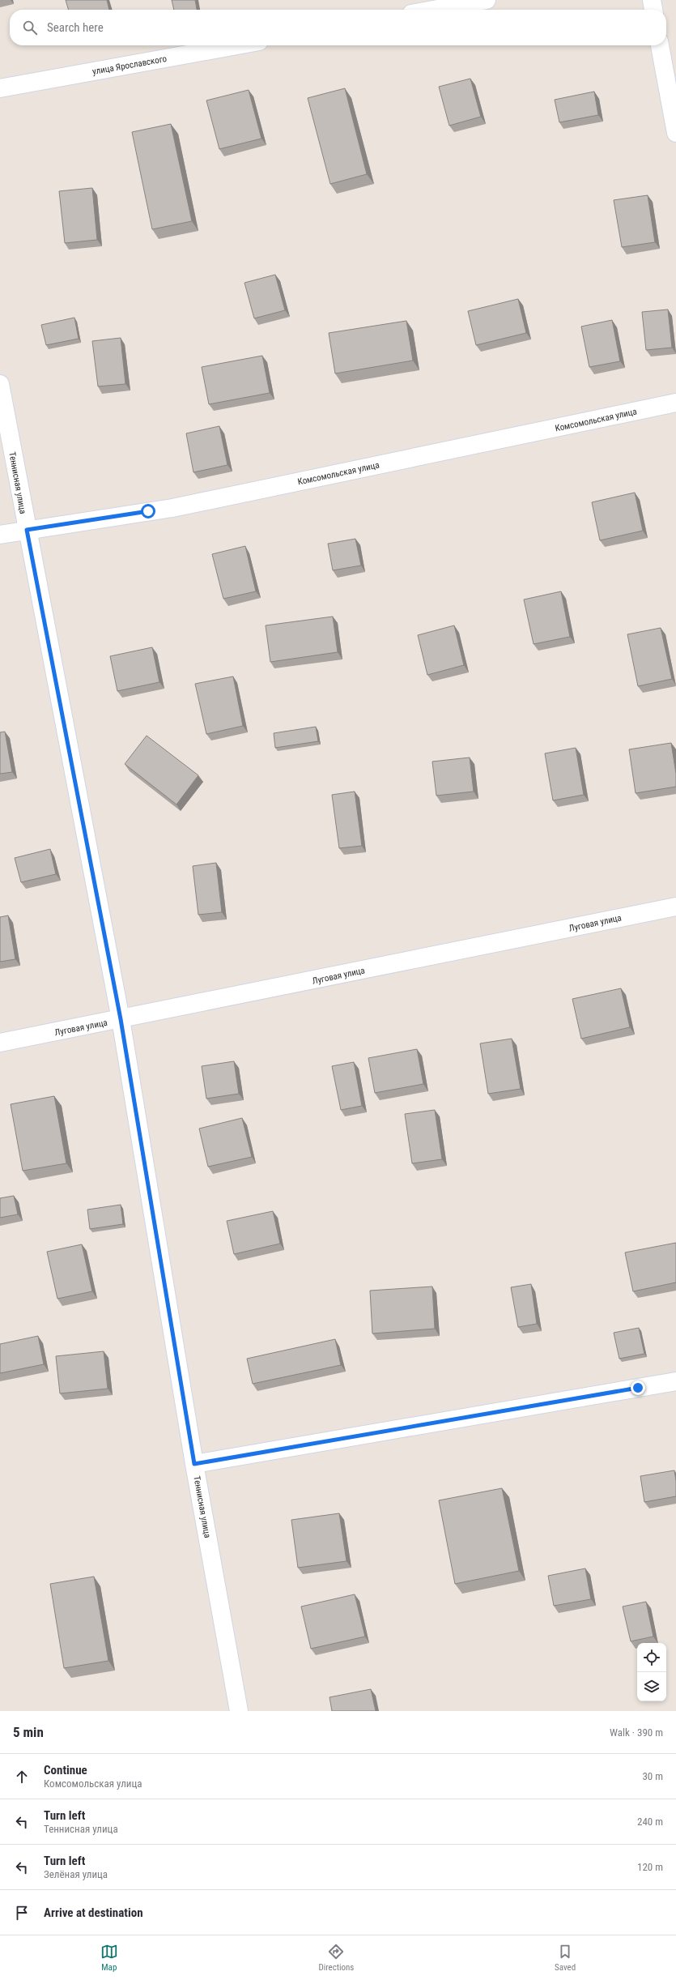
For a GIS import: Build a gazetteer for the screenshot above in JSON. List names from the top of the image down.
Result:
{
  "streets": {
    "street": [
      "улица Ярославского",
      "Комсомольская улица",
      "Теннисная улица",
      "Луговая улица"
    ]
  },
  "crossings": [
    ["Комсомольская улица", "Теннисная улица"],
    ["Теннисная улица", "Луговая улица"]
  ],
  "page": {
    "search": "Search here",
    "heading": ["5 min", "Walk · 390 m"],
    "list": [
      ["Continue", "Комсомольская улица", "30 m"],
      ["Turn left", "Теннисная улица", "240 m"],
      ["Turn left", "Зелёная улица", "120 m"],
      "Arrive at destination"
    ],
    "nav": ["Map", "Directions", "Saved"]
  }
}
